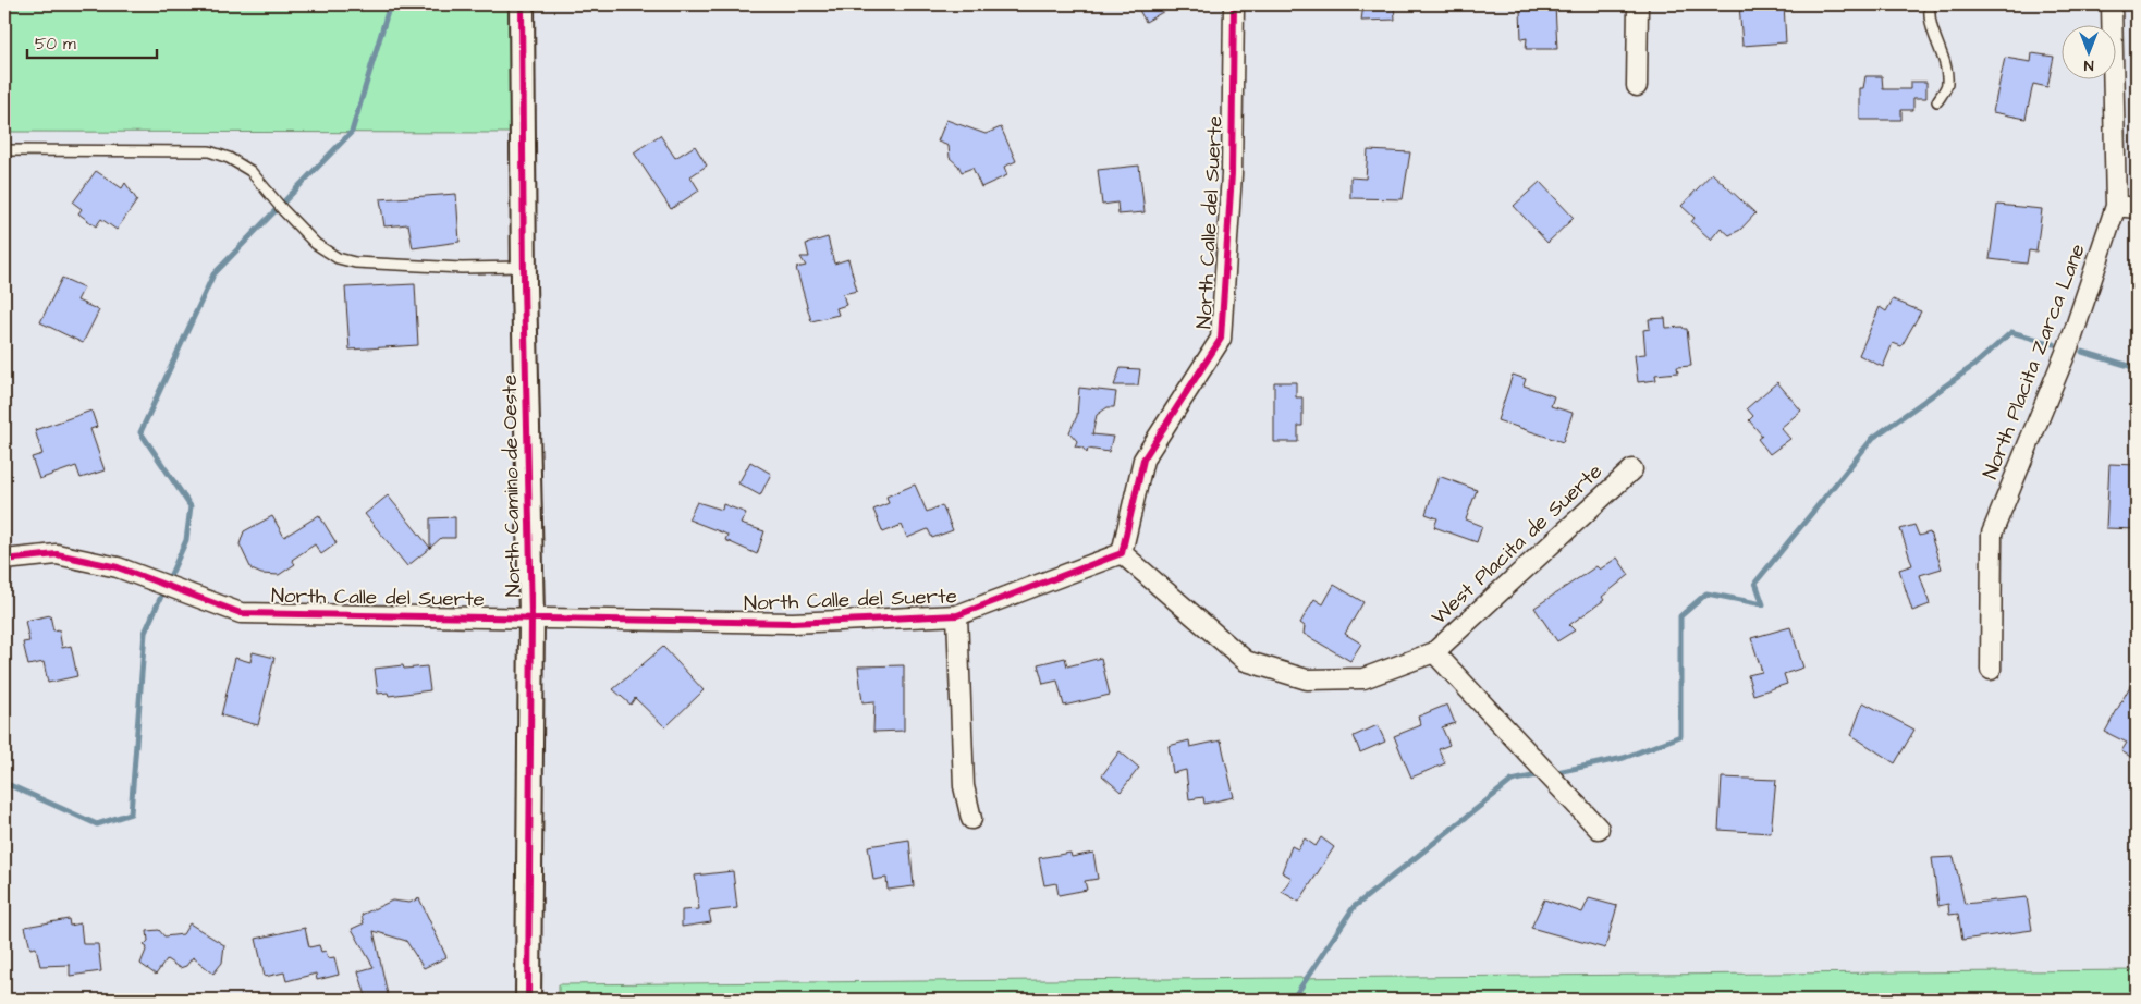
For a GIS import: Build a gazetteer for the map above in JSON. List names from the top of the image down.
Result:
{
  "streets": {
    "street": [
      "North Calle del Suerte",
      "North Placita Zarca Lane",
      "North Camino de Oeste",
      "West Placita de Suerte"
    ]
  },
  "crossings": [
    ["North Calle del Suerte", "North Camino de Oeste"],
    ["North Calle del Suerte", "West Placita de Suerte"]
  ],
  "scale_bar": "50 m",
  "north": "bottom"
}
